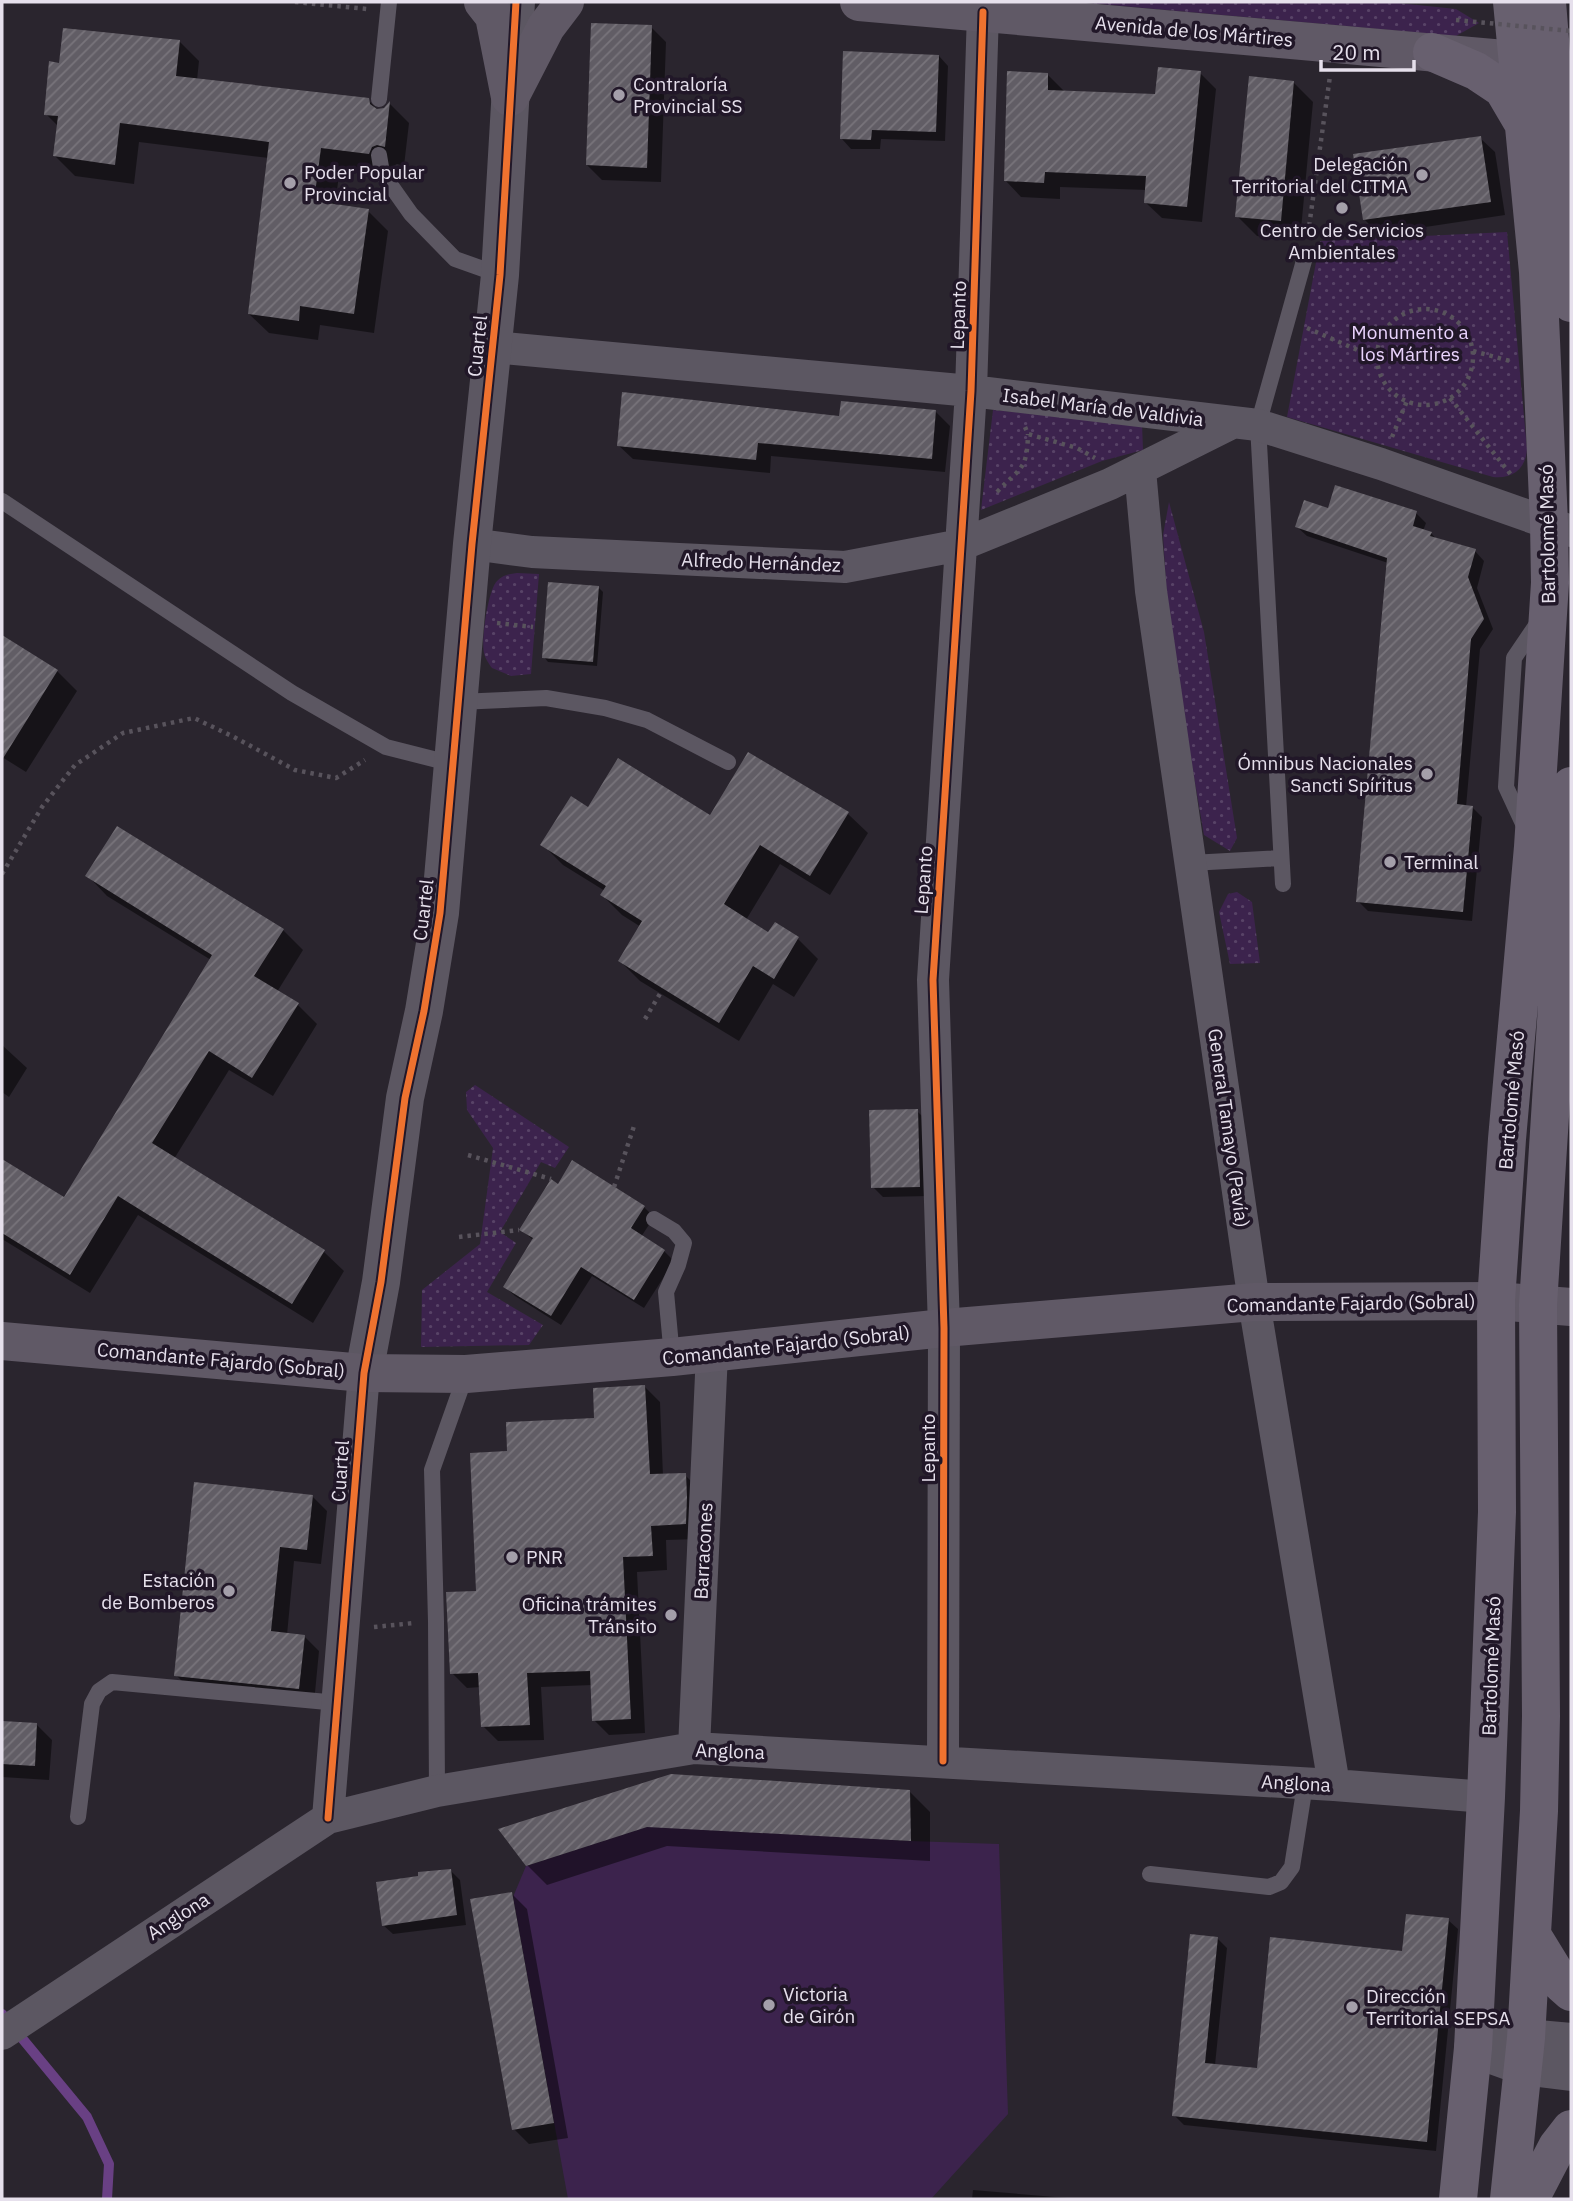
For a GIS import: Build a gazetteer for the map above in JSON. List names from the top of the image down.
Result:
{
  "streets": {
    "main road": ["Avenida de los Mártires", "Bartolomé Masó", "Comandante Fajardo (Sobral)"],
    "street": [
      "Lepanto",
      "Cuartel",
      "Isabel María de Valdivia",
      "Alfredo Hernández",
      "General Tamayo (Pavía)",
      "Barracones",
      "Anglona"
    ]
  },
  "crossings": [
    ["Avenida de los Mártires", "Lepanto"],
    ["Avenida de los Mártires", "Bartolomé Masó"],
    ["Lepanto", "Isabel María de Valdivia"],
    ["Lepanto", "Alfredo Hernández"],
    ["Lepanto", "Comandante Fajardo (Sobral)"],
    ["Lepanto", "Anglona"],
    ["Cuartel", "Isabel María de Valdivia"],
    ["Cuartel", "Alfredo Hernández"],
    ["Cuartel", "Comandante Fajardo (Sobral)"],
    ["Cuartel", "Anglona"],
    ["Isabel María de Valdivia", "Bartolomé Masó"],
    ["Isabel María de Valdivia", "Alfredo Hernández"],
    ["Bartolomé Masó", "Comandante Fajardo (Sobral)"],
    ["Bartolomé Masó", "Anglona"],
    ["Alfredo Hernández", "General Tamayo (Pavía)"],
    ["General Tamayo (Pavía)", "Comandante Fajardo (Sobral)"],
    ["General Tamayo (Pavía)", "Anglona"],
    ["Comandante Fajardo (Sobral)", "Barracones"],
    ["Barracones", "Anglona"]
  ],
  "parks": ["Monumento a los Mártires"],
  "places": [
    "Contraloría Provincial SS",
    "Delegación Territorial del CITMA",
    "Poder Popular Provincial",
    "Centro de Servicios Ambientales",
    "Ómnibus Nacionales Sancti Spíritus",
    "Terminal",
    "PNR",
    "Estación de Bomberos",
    "Oficina trámites Tránsito",
    "Victoria de Girón",
    "Dirección Territorial SEPSA"
  ],
  "scale_bar": "20 m"
}
